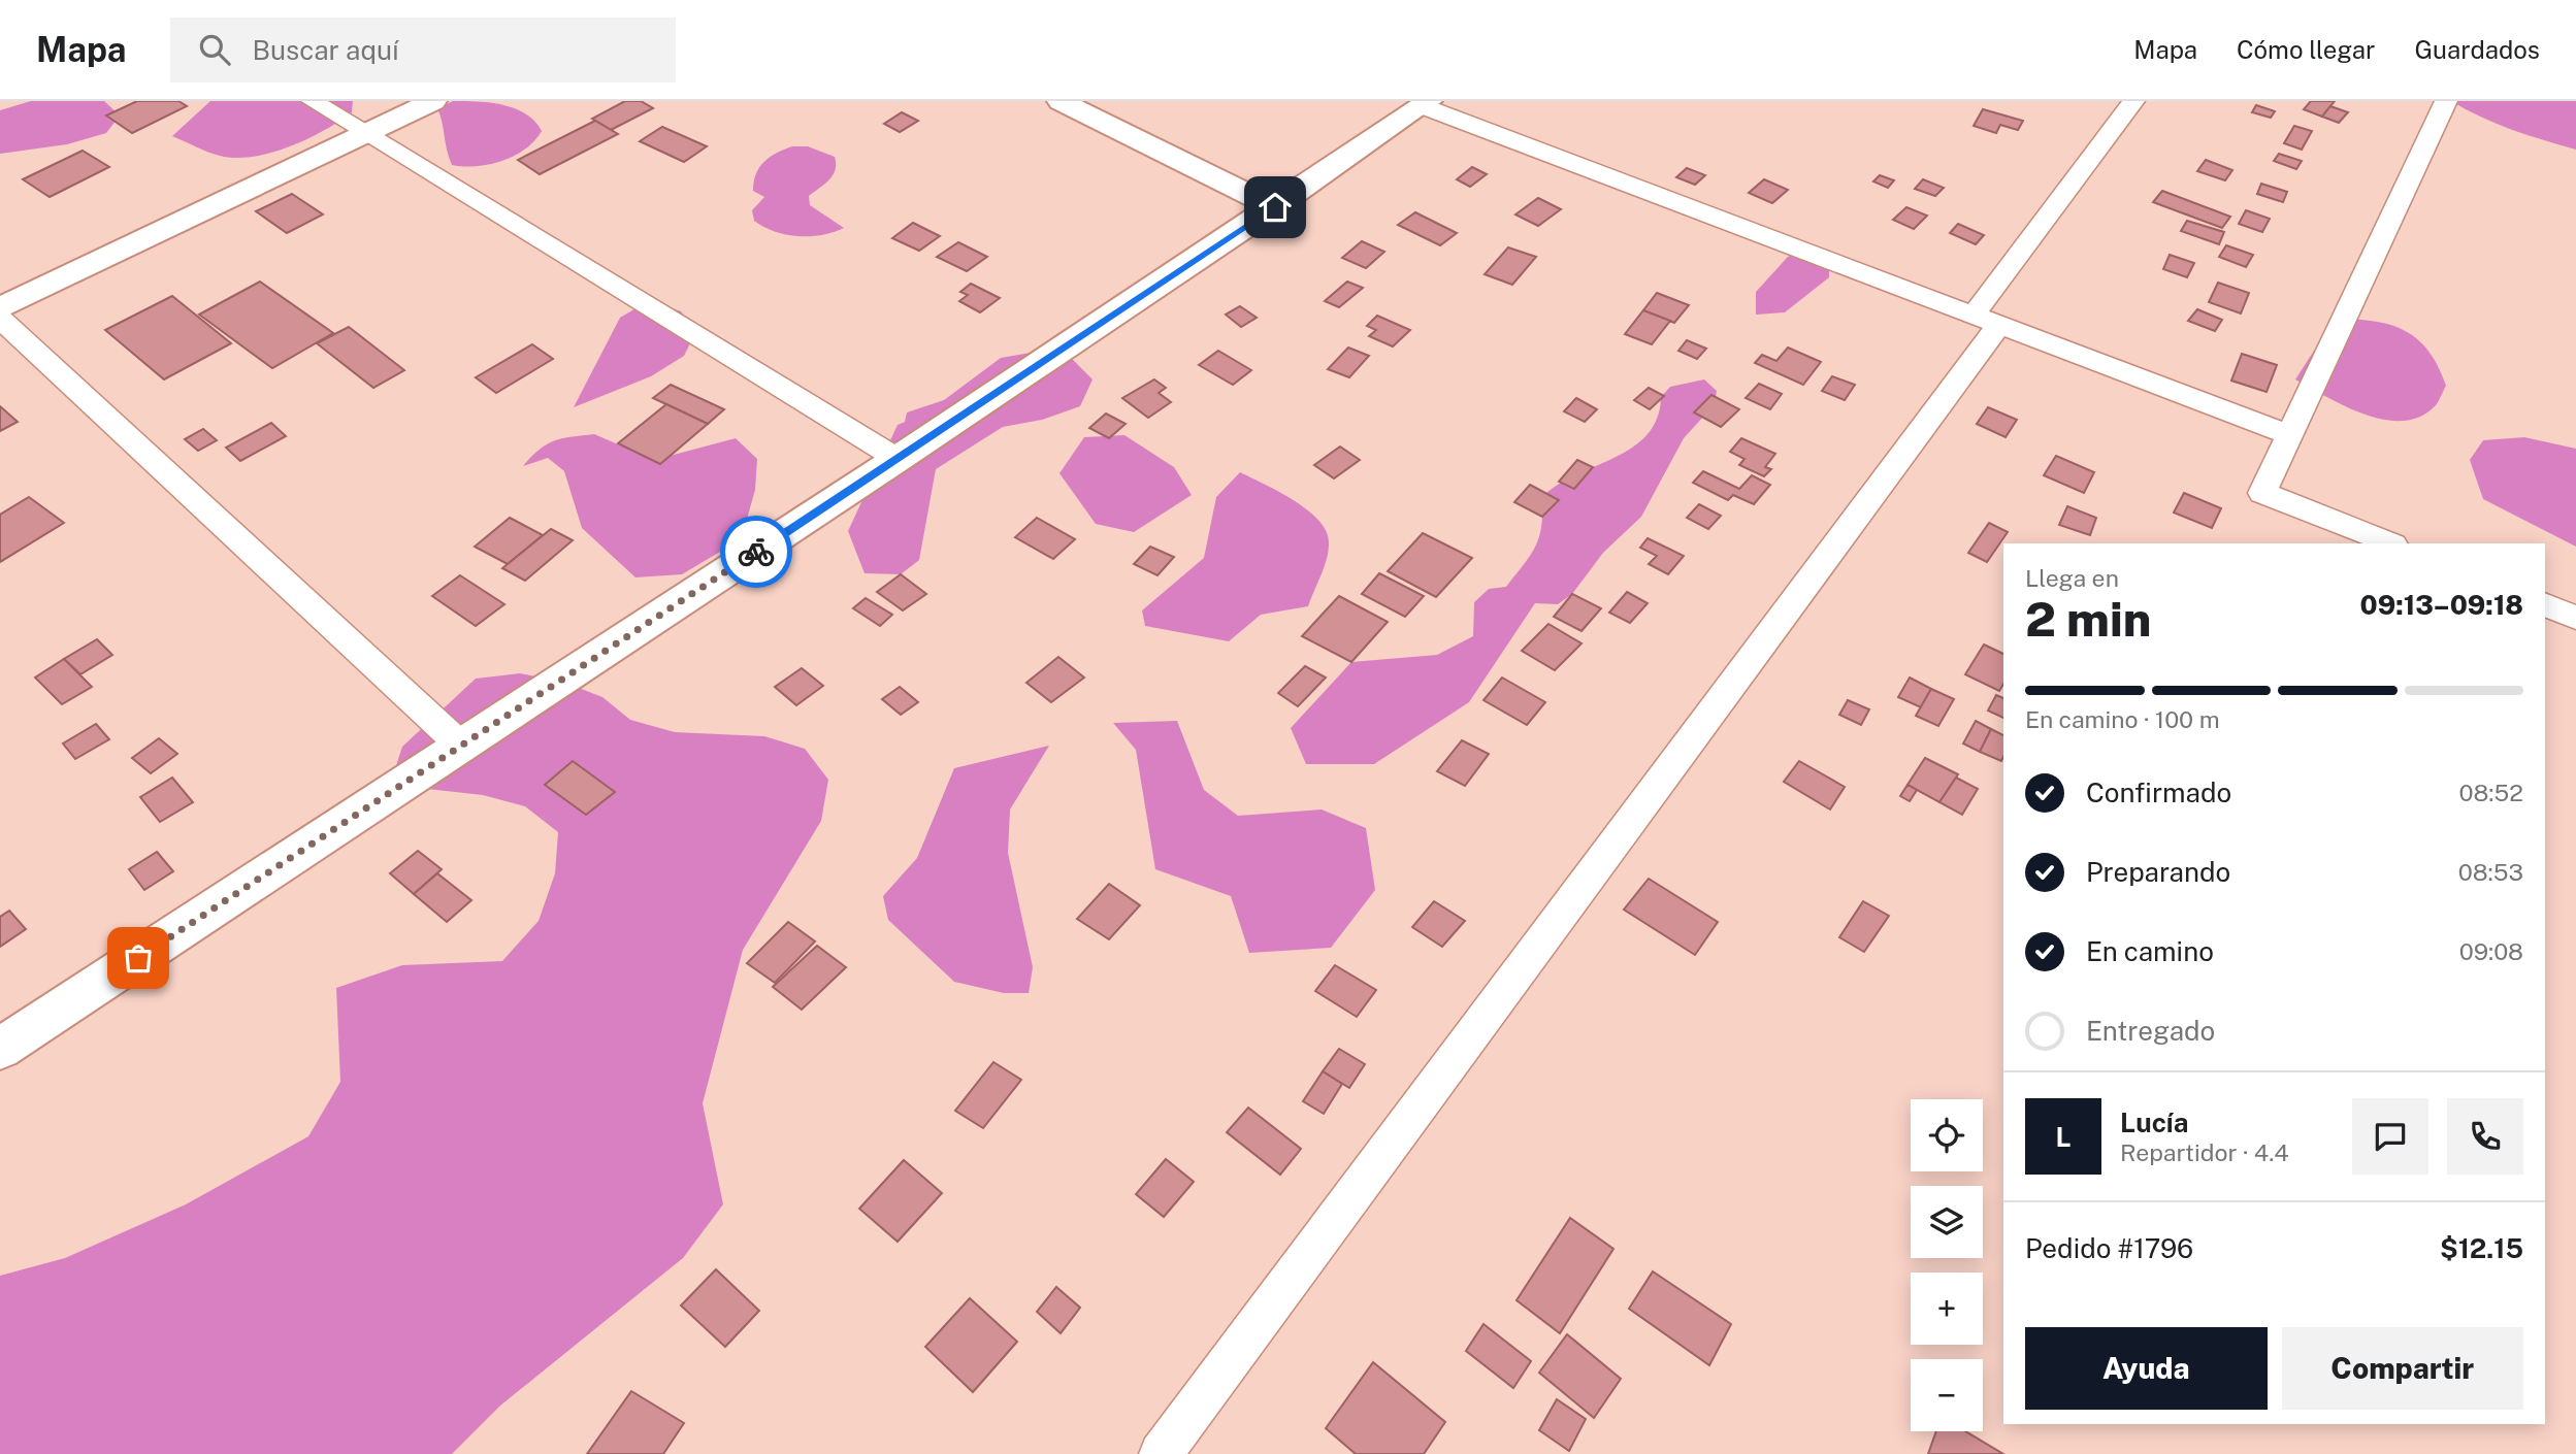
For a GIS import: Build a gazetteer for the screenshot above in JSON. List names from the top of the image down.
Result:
{
  "page": {
    "header": "Mapa",
    "search": "Buscar aquí",
    "nav": ["Mapa", "Cómo llegar", "Guardados"],
    "heading": ["2 min", "Llega en", "09:13–09:18"],
    "panel": [
      "Lucía",
      "Repartidor · 4.4",
      "Pedido #1796",
      "$12.15"
    ],
    "bar": "En camino · 100 m",
    "list": [
      ["Confirmado", "08:52"],
      ["Preparando", "08:53"],
      ["En camino", "09:08"],
      "Entregado"
    ],
    "round": "L",
    "map_buttons": ["+", "−"],
    "buttons": ["Ayuda", "Compartir"]
  }
}
